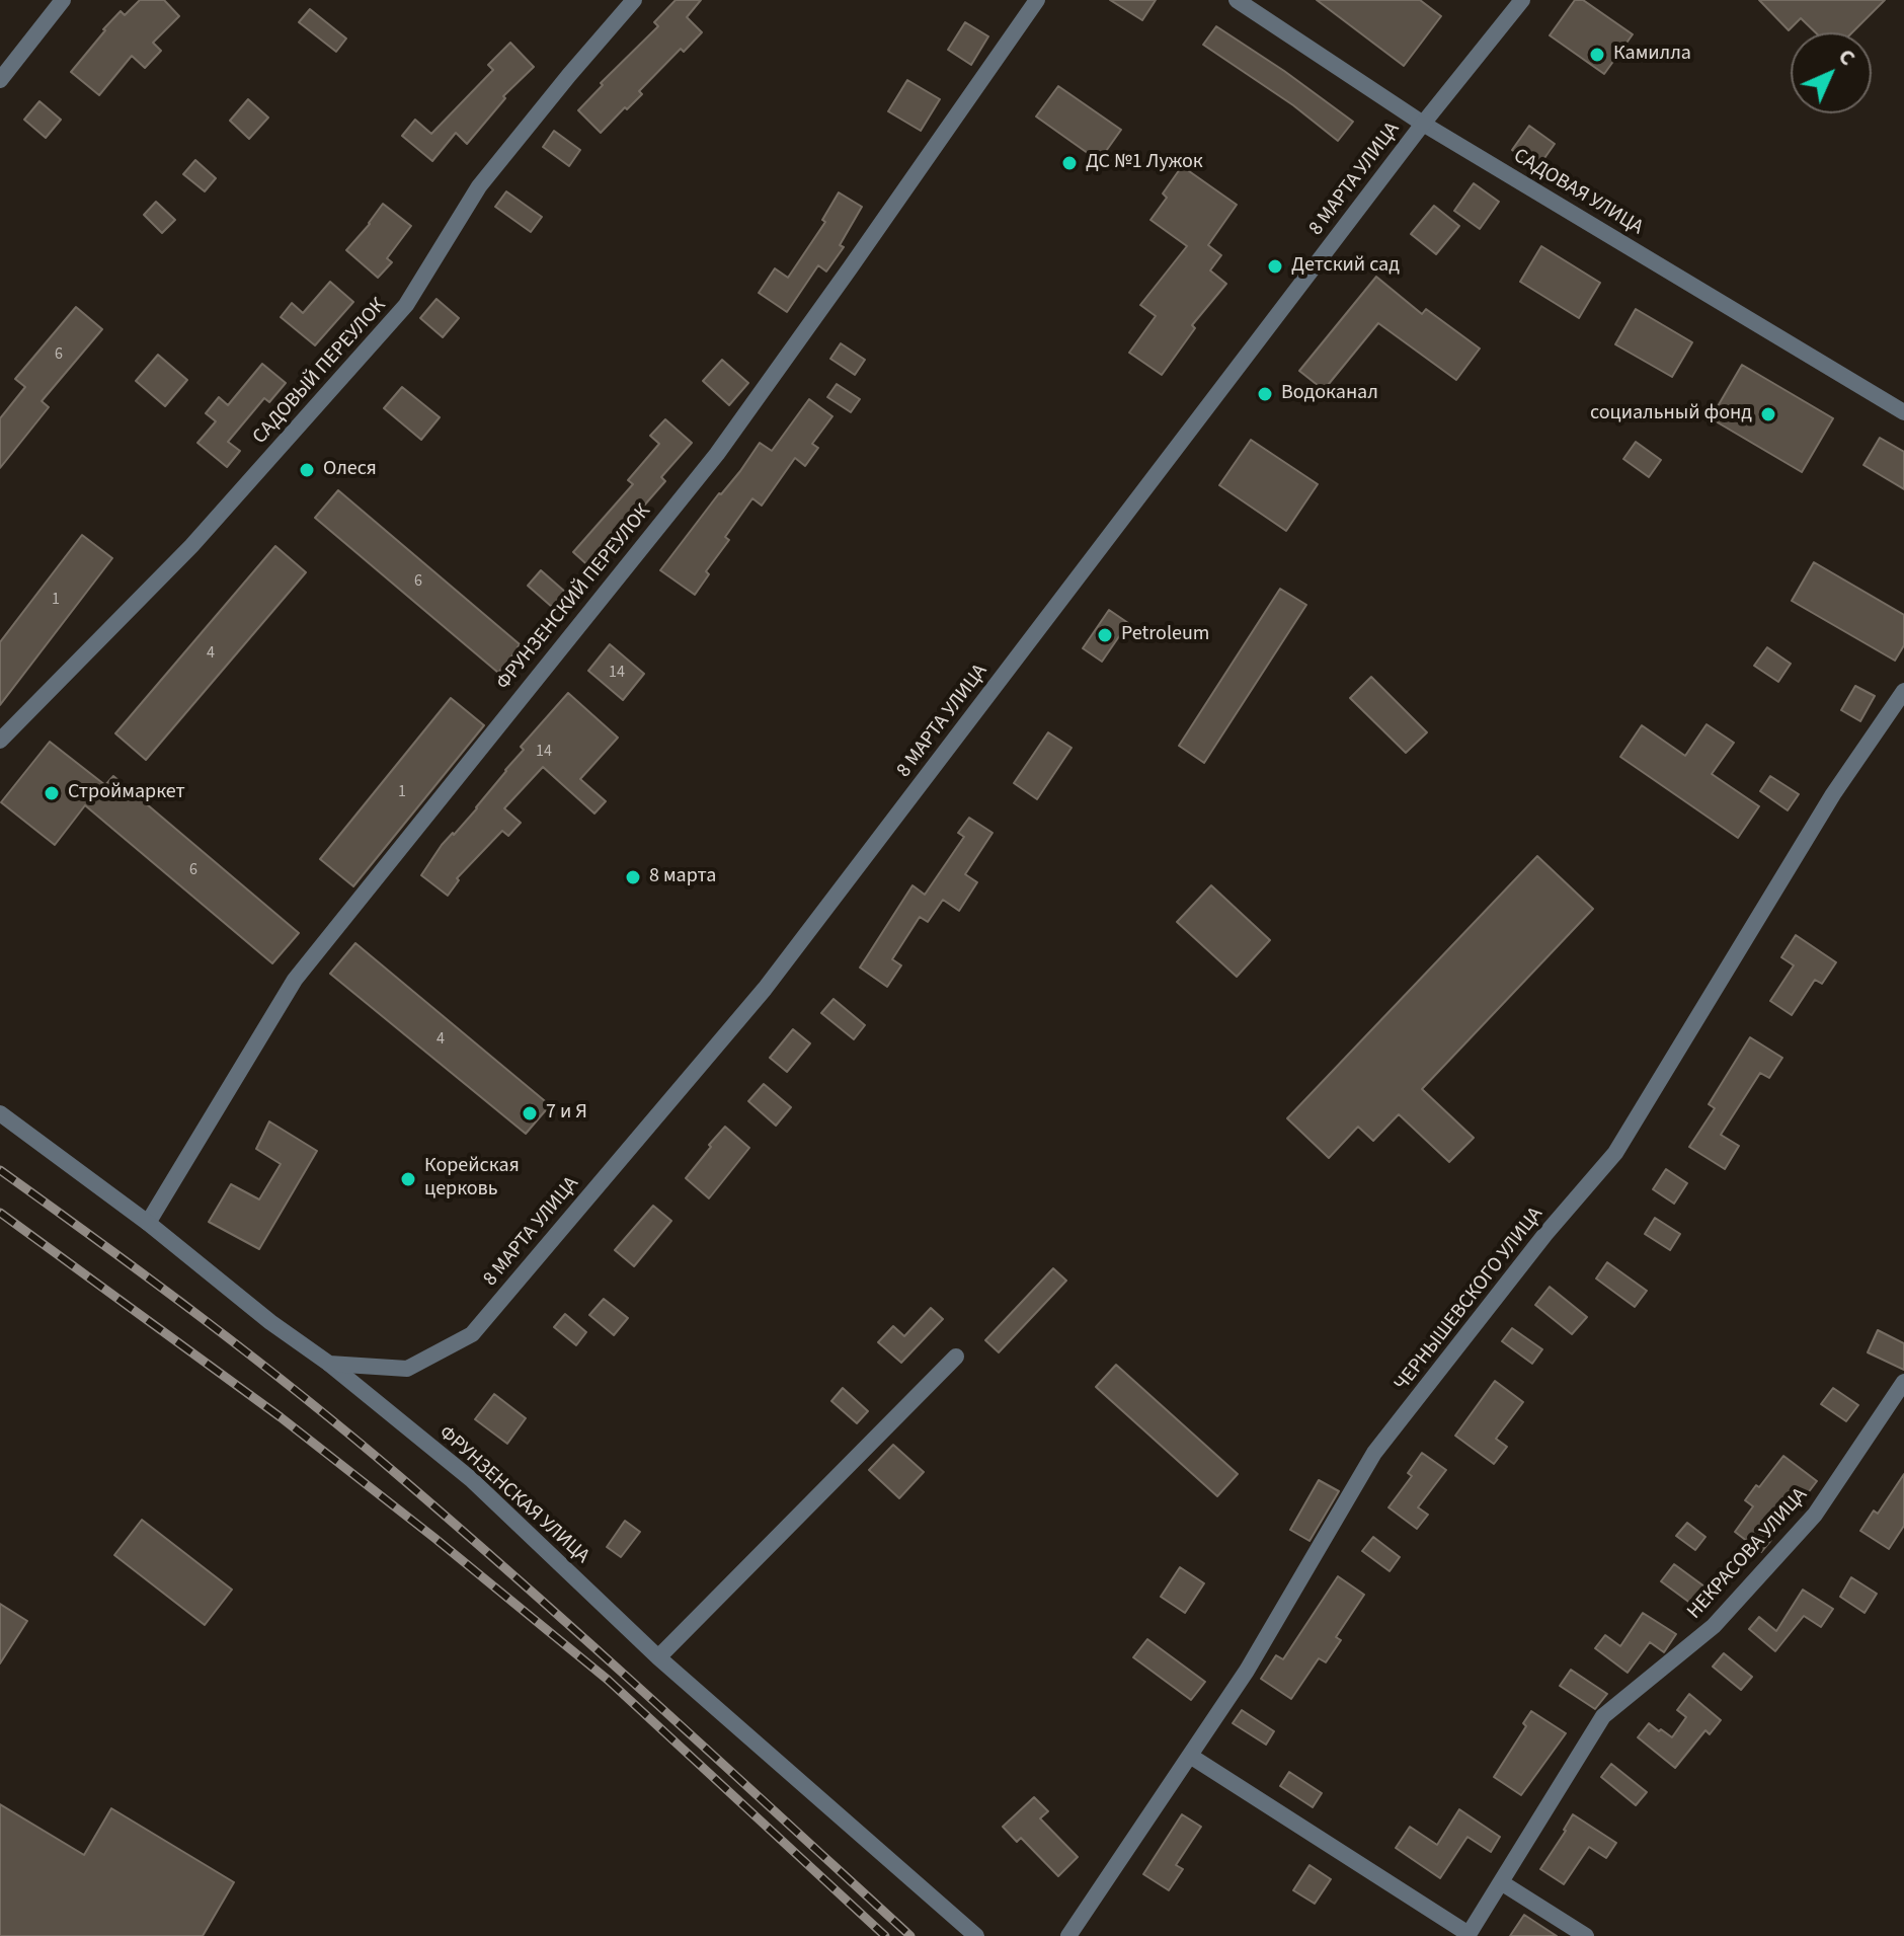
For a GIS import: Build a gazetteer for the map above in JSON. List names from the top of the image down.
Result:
{
  "streets": {
    "street": [
      "8 МАРТА УЛИЦА",
      "САДОВАЯ УЛИЦА",
      "САДОВЫЙ ПЕРЕУЛОК",
      "ФРУНЗЕНСКИЙ ПЕРЕУЛОК",
      "ЧЕРНЫШЕВСКОГО УЛИЦА",
      "ФРУНЗЕНСКАЯ УЛИЦА",
      "НЕКРАСОВА УЛИЦА"
    ]
  },
  "crossings": [
    ["8 МАРТА УЛИЦА", "САДОВАЯ УЛИЦА"],
    ["8 МАРТА УЛИЦА", "ФРУНЗЕНСКАЯ УЛИЦА"],
    ["ФРУНЗЕНСКИЙ ПЕРЕУЛОК", "ФРУНЗЕНСКАЯ УЛИЦА"]
  ],
  "places": [
    "Камилла",
    "ДС №1 Лужок",
    "Детский сад",
    "Водоканал",
    "социальный фонд",
    "Олеся",
    "Petroleum",
    "Строймаркет",
    "8 марта",
    "7 и Я",
    "Корейская церковь"
  ],
  "house_numbers": [
    "6",
    "6",
    "1",
    "4",
    "14",
    "14",
    "1",
    "6",
    "4"
  ],
  "north": "top right"
}
